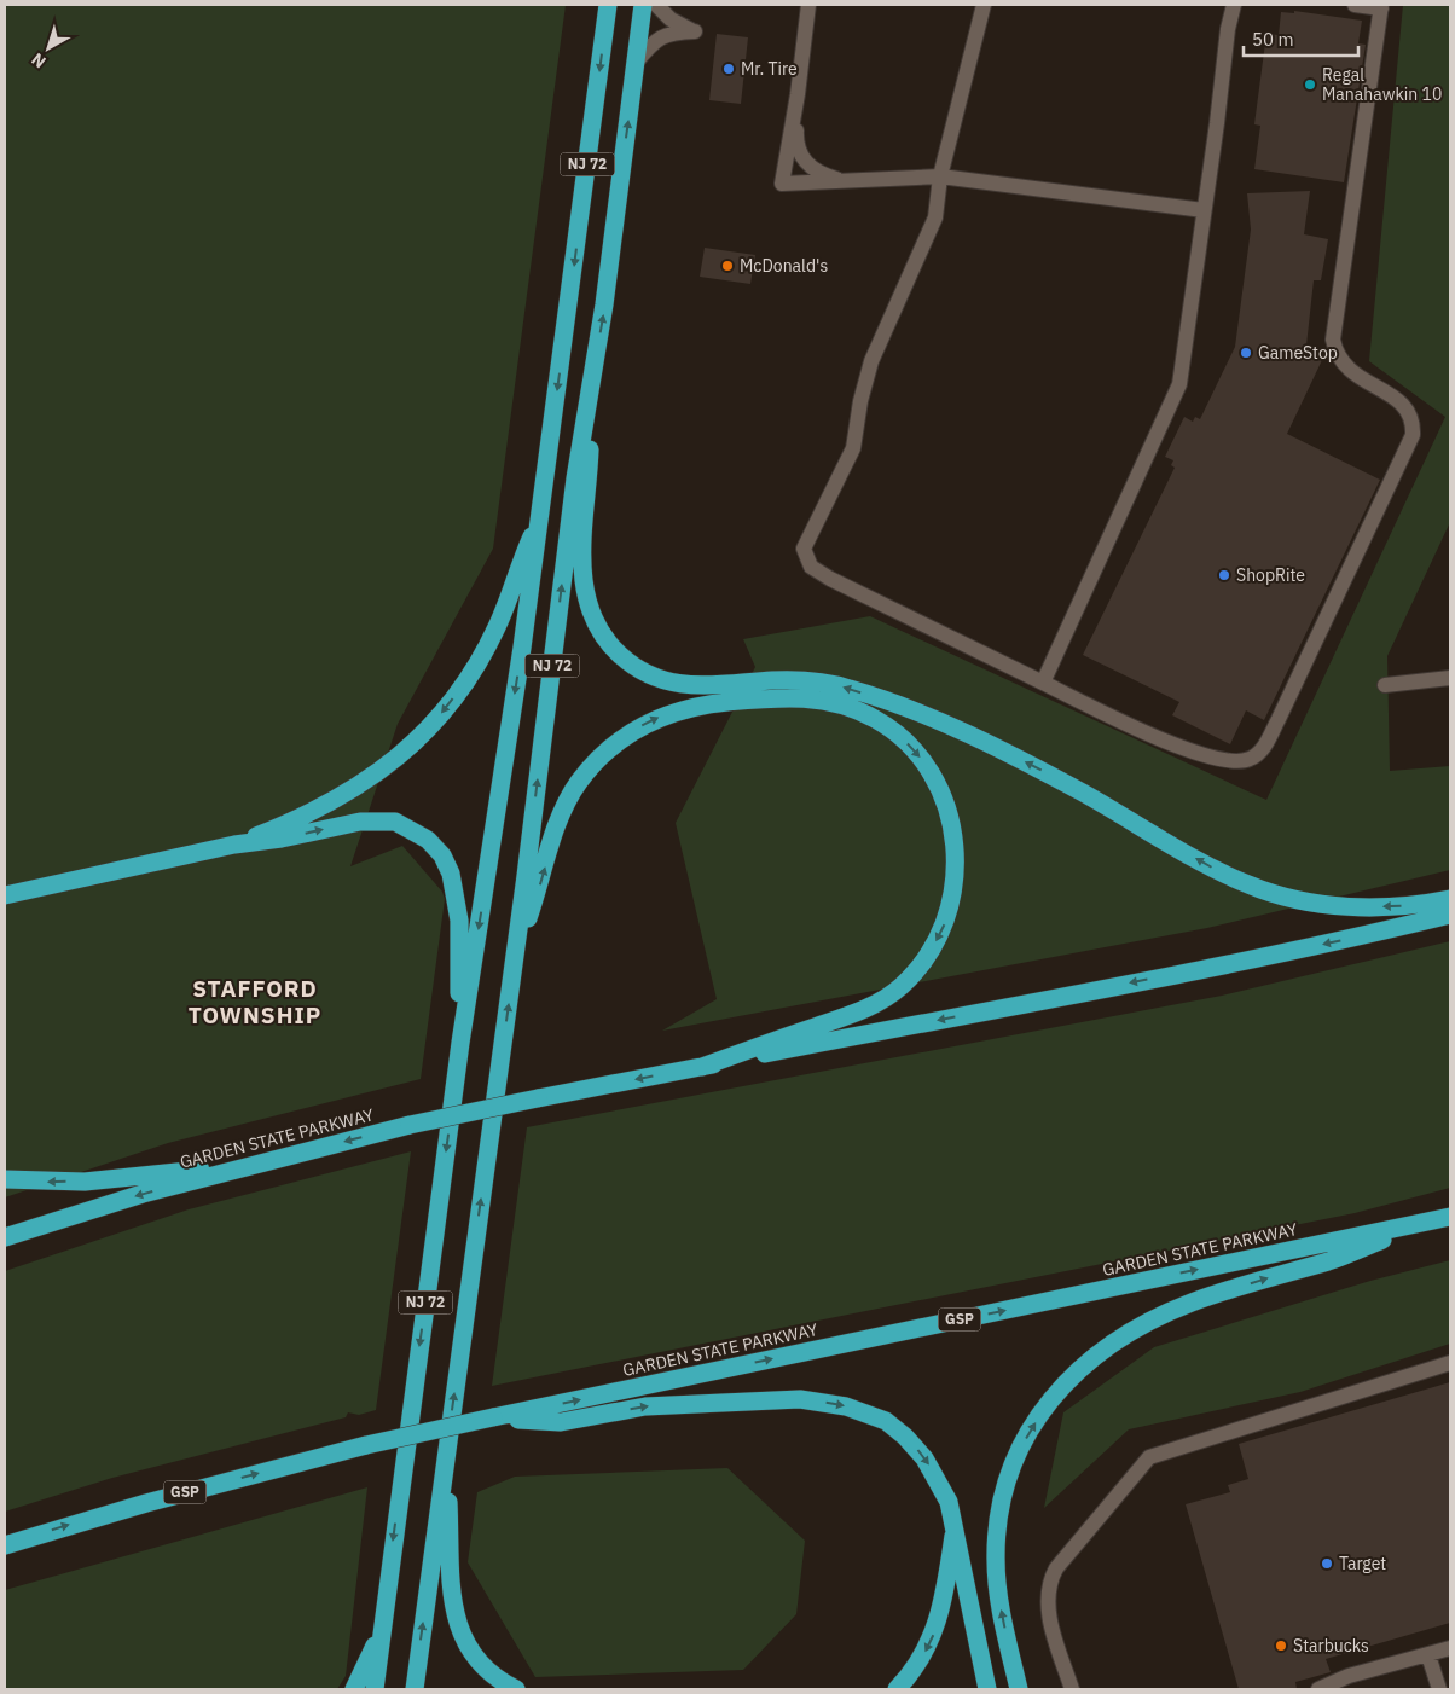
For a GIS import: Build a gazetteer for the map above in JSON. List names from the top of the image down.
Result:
{
  "streets": {
    "highway": ["NJ 72", "GARDEN STATE PARKWAY", "GSP"]
  },
  "districts": ["STAFFORD TOWNSHIP"],
  "places": [
    "Mr. Tire",
    "Regal Manahawkin 10",
    "McDonald's",
    "GameStop",
    "ShopRite",
    "Target",
    "Starbucks"
  ],
  "scale_bar": "50 m",
  "north": "bottom left"
}
